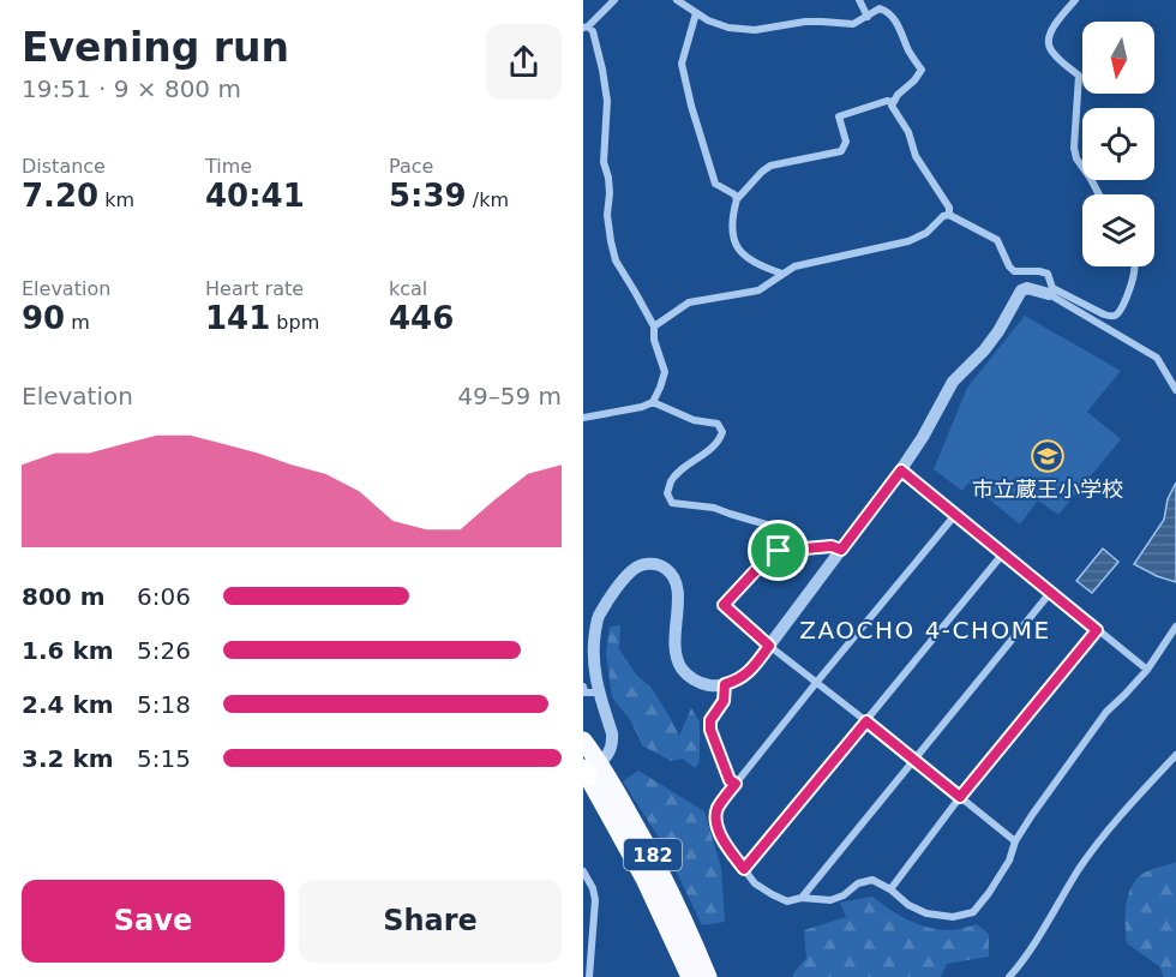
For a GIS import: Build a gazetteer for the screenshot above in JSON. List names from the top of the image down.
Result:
{
  "streets": {
    "highway": ["182"]
  },
  "districts": ["ZAOCHO 4-CHOME"],
  "places": {
    "school or university": ["市立蔵王小学校"]
  },
  "north": "bottom",
  "page": {
    "heading": ["Evening run", "19:51 · 9 × 800 m"],
    "stats": [
      ["Distance", "7.20 km"],
      ["Time", "40:41"],
      ["Pace", "5:39 /km"],
      ["Elevation", "90 m"],
      ["Heart rate", "141 bpm"],
      ["kcal", "446"]
    ],
    "chart": ["Elevation", "49–59 m"],
    "list": [
      {
        "name": "800 m",
        "note": "6:06"
      },
      {
        "name": "1.6 km",
        "note": "5:26"
      },
      {
        "name": "2.4 km",
        "note": "5:18"
      },
      {
        "name": "3.2 km",
        "note": "5:15"
      }
    ],
    "buttons": ["Save", "Share"]
  }
}
